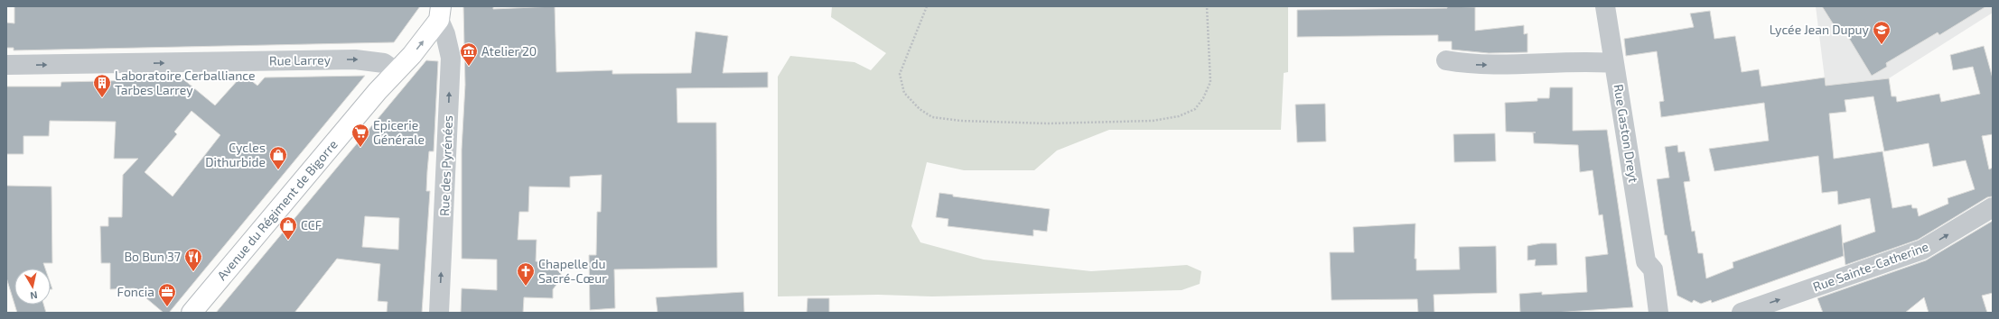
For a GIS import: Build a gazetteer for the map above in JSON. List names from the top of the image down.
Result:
{
  "streets": {
    "main road": ["Avenue du Régiment de Bigorre"],
    "street": [
      "Rue Larrey",
      "Rue Gaston Dreyt",
      "Rue des Pyrénées",
      "Rue Sainte-Catherine"
    ]
  },
  "crossings": [
    ["Rue Larrey", "Avenue du Régiment de Bigorre"],
    ["Rue des Pyrénées", "Avenue du Régiment de Bigorre"]
  ],
  "one_way": ["Rue Larrey", "Rue des Pyrénées", "Rue Sainte-Catherine"],
  "places": {
    "school or university": ["Lycée Jean Dupuy"],
    "museum": ["Atelier 20"],
    "building": ["Laboratoire Cerballiance Tarbes Larrey"],
    "supermarket": ["Epicerie Générale"],
    "shop": ["Cycles Dithurbide", "CCF"],
    "restaurant": ["Bo Bun 37"],
    "church": ["Chapelle du Sacré-Cœur"],
    "office": ["Foncia"]
  },
  "north": "bottom"
}
